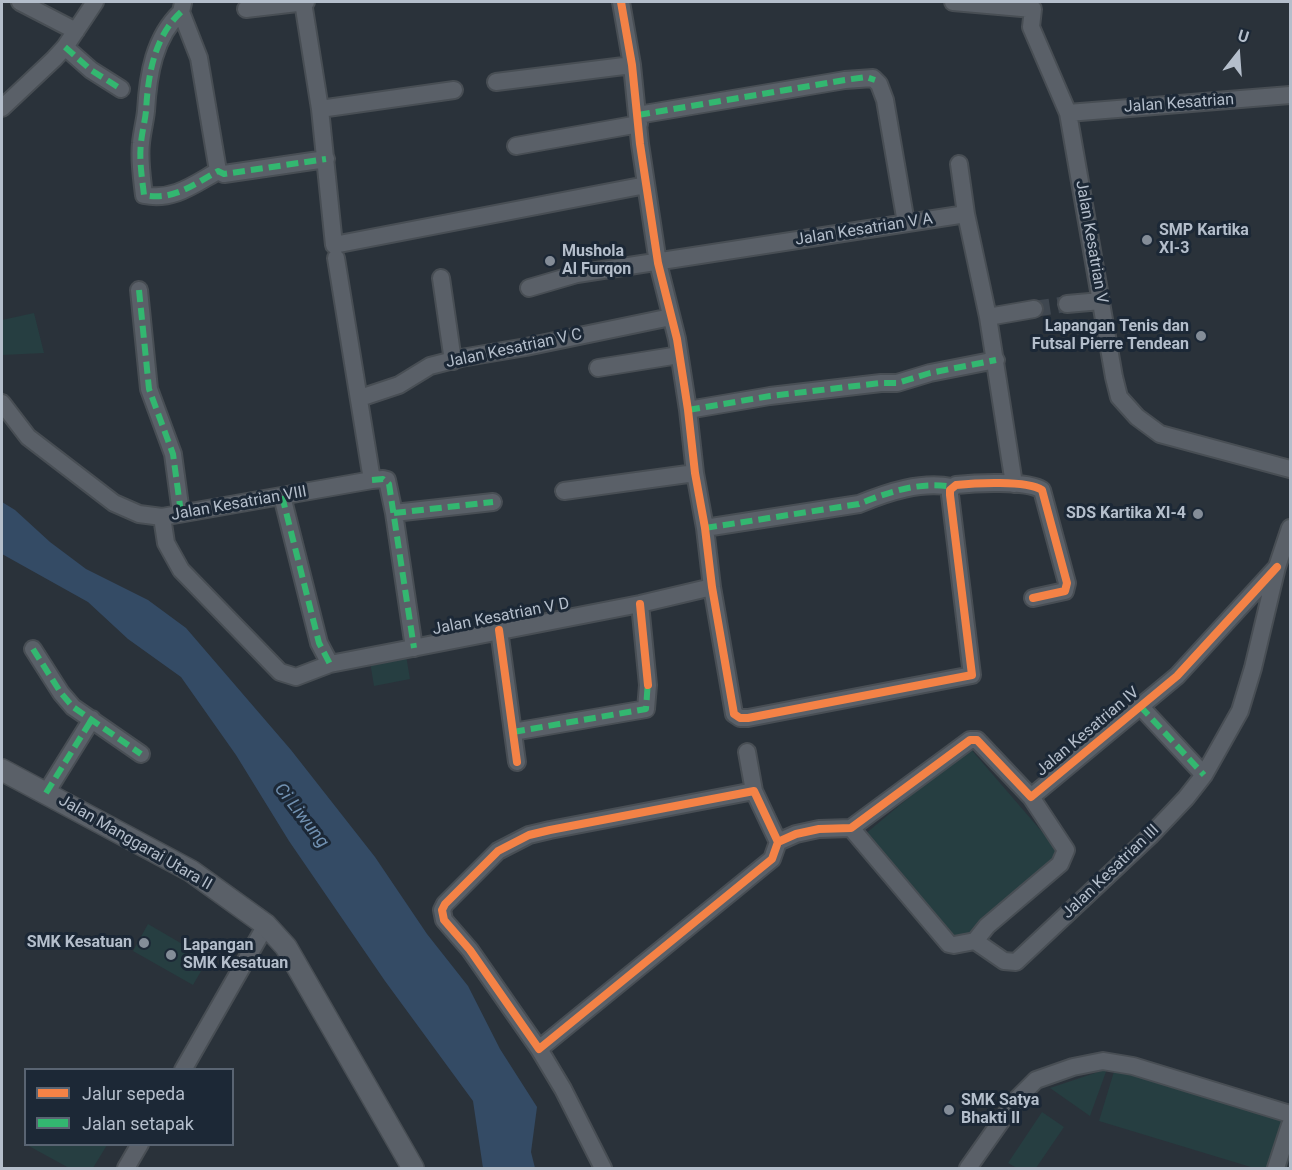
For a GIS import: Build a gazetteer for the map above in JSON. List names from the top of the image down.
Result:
{
  "streets": {
    "street": [
      "Jalan Kesatrian",
      "Jalan Kesatrian V A",
      "Jalan Kesatrian V",
      "Jalan Kesatrian V C",
      "Jalan Kesatrian VIII",
      "Jalan Kesatrian V D",
      "Jalan Kesatrian IV",
      "Jalan Manggarai Utara II",
      "Jalan Kesatrian III"
    ]
  },
  "crossings": [
    ["Jalan Kesatrian", "Jalan Kesatrian V"],
    ["Jalan Kesatrian VIII", "Jalan Kesatrian V D"],
    ["Jalan Kesatrian IV", "Jalan Kesatrian III"]
  ],
  "water": ["Ci Liwung"],
  "places": [
    "SMP Kartika XI-3",
    "Mushola Al Furqon",
    "Lapangan Tenis dan Futsal Pierre Tendean",
    "SDS Kartika XI-4",
    "SMK Kesatuan",
    "Lapangan SMK Kesatuan",
    "SMK Satya Bhakti II"
  ],
  "legend": ["Jalur sepeda", "Jalan setapak"],
  "north": "top"
}
